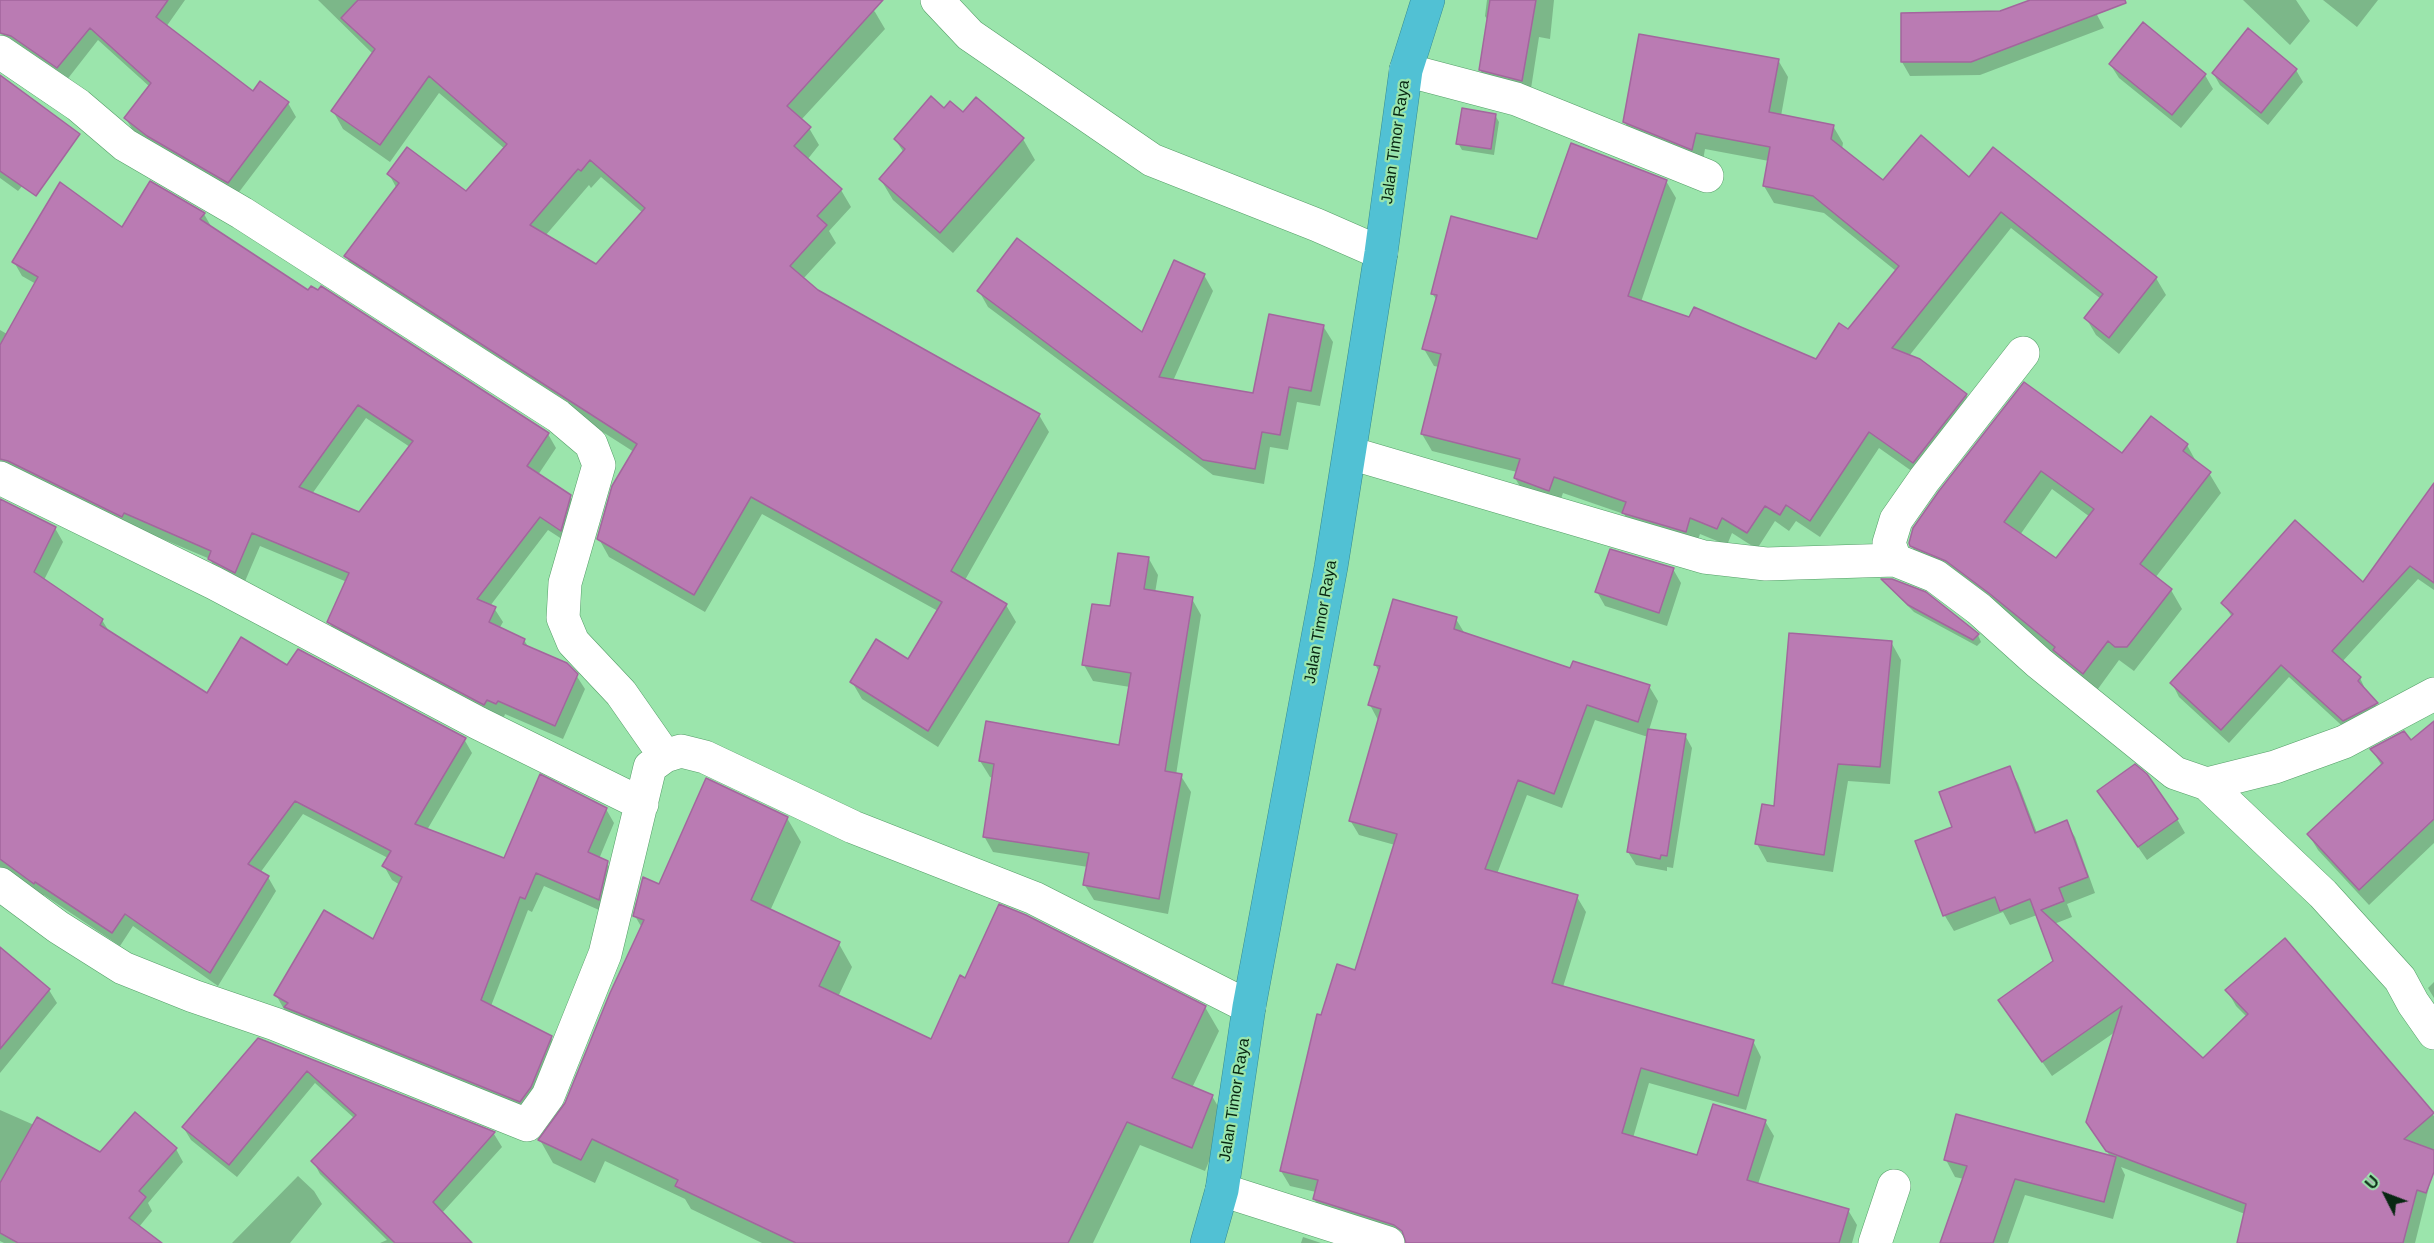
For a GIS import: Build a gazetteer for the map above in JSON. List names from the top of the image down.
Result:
{
  "streets": {
    "highway": ["Jalan Timor Raya"]
  },
  "north": "top left"
}
